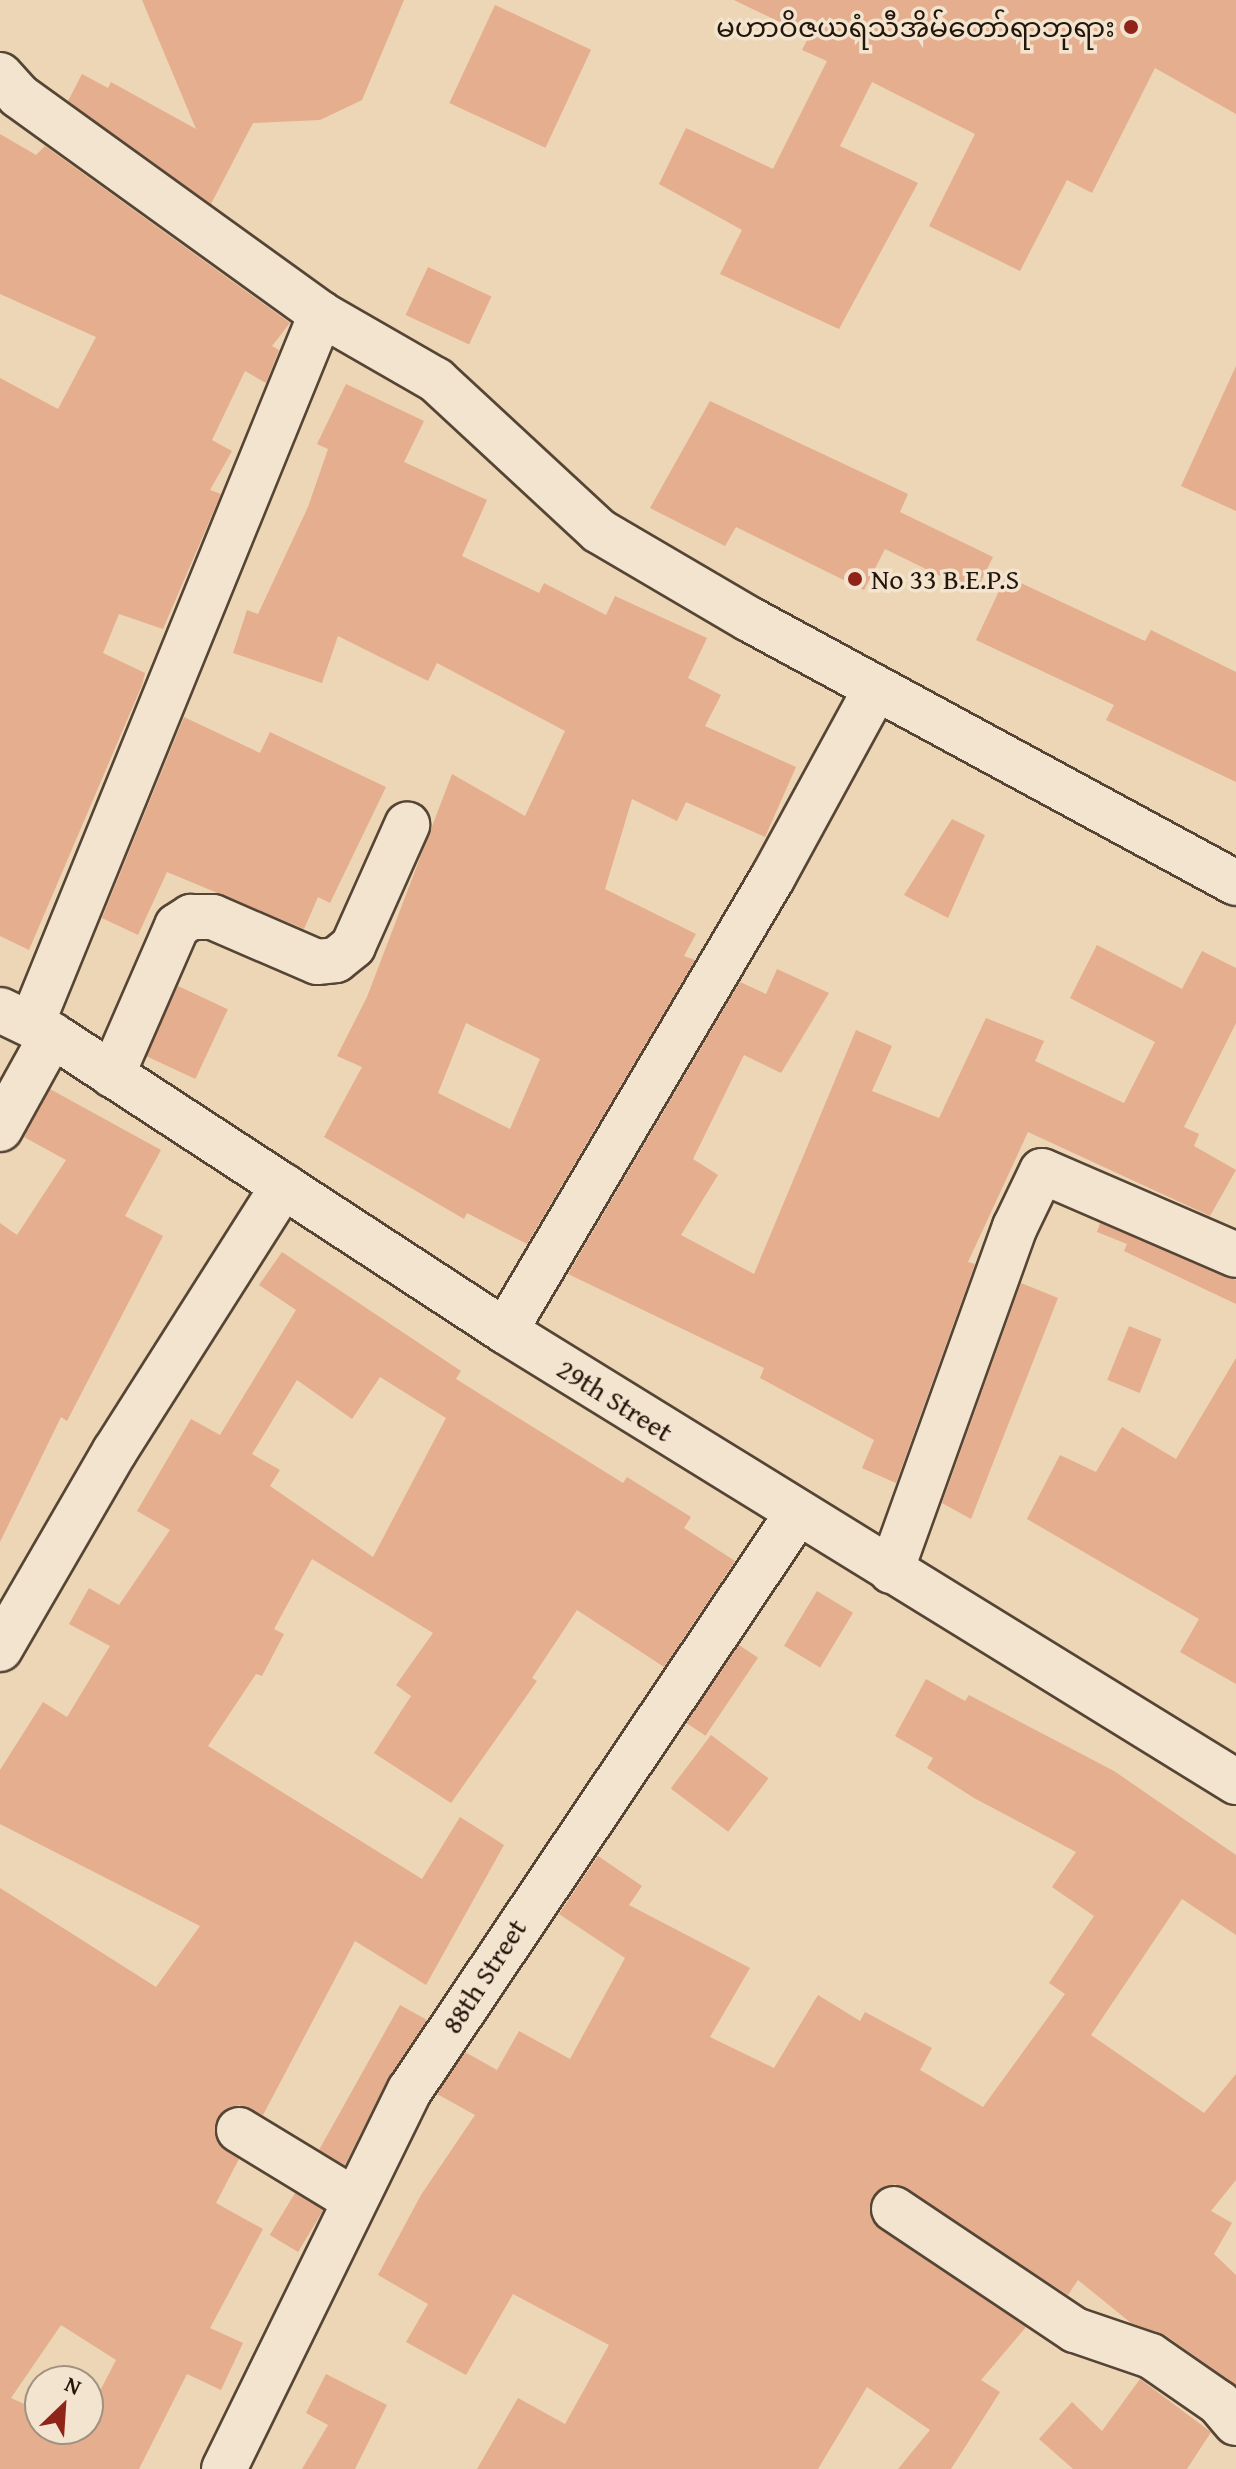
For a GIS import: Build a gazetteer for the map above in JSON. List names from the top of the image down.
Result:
{
  "streets": {
    "street": ["29th Street", "88th Street"]
  },
  "crossings": [
    ["29th Street", "88th Street"]
  ],
  "places": ["မဟာဝိဇယရံသီအိမ်တော်ရာဘုရား", "No 33 B.E.P.S"],
  "north": "top right"
}
